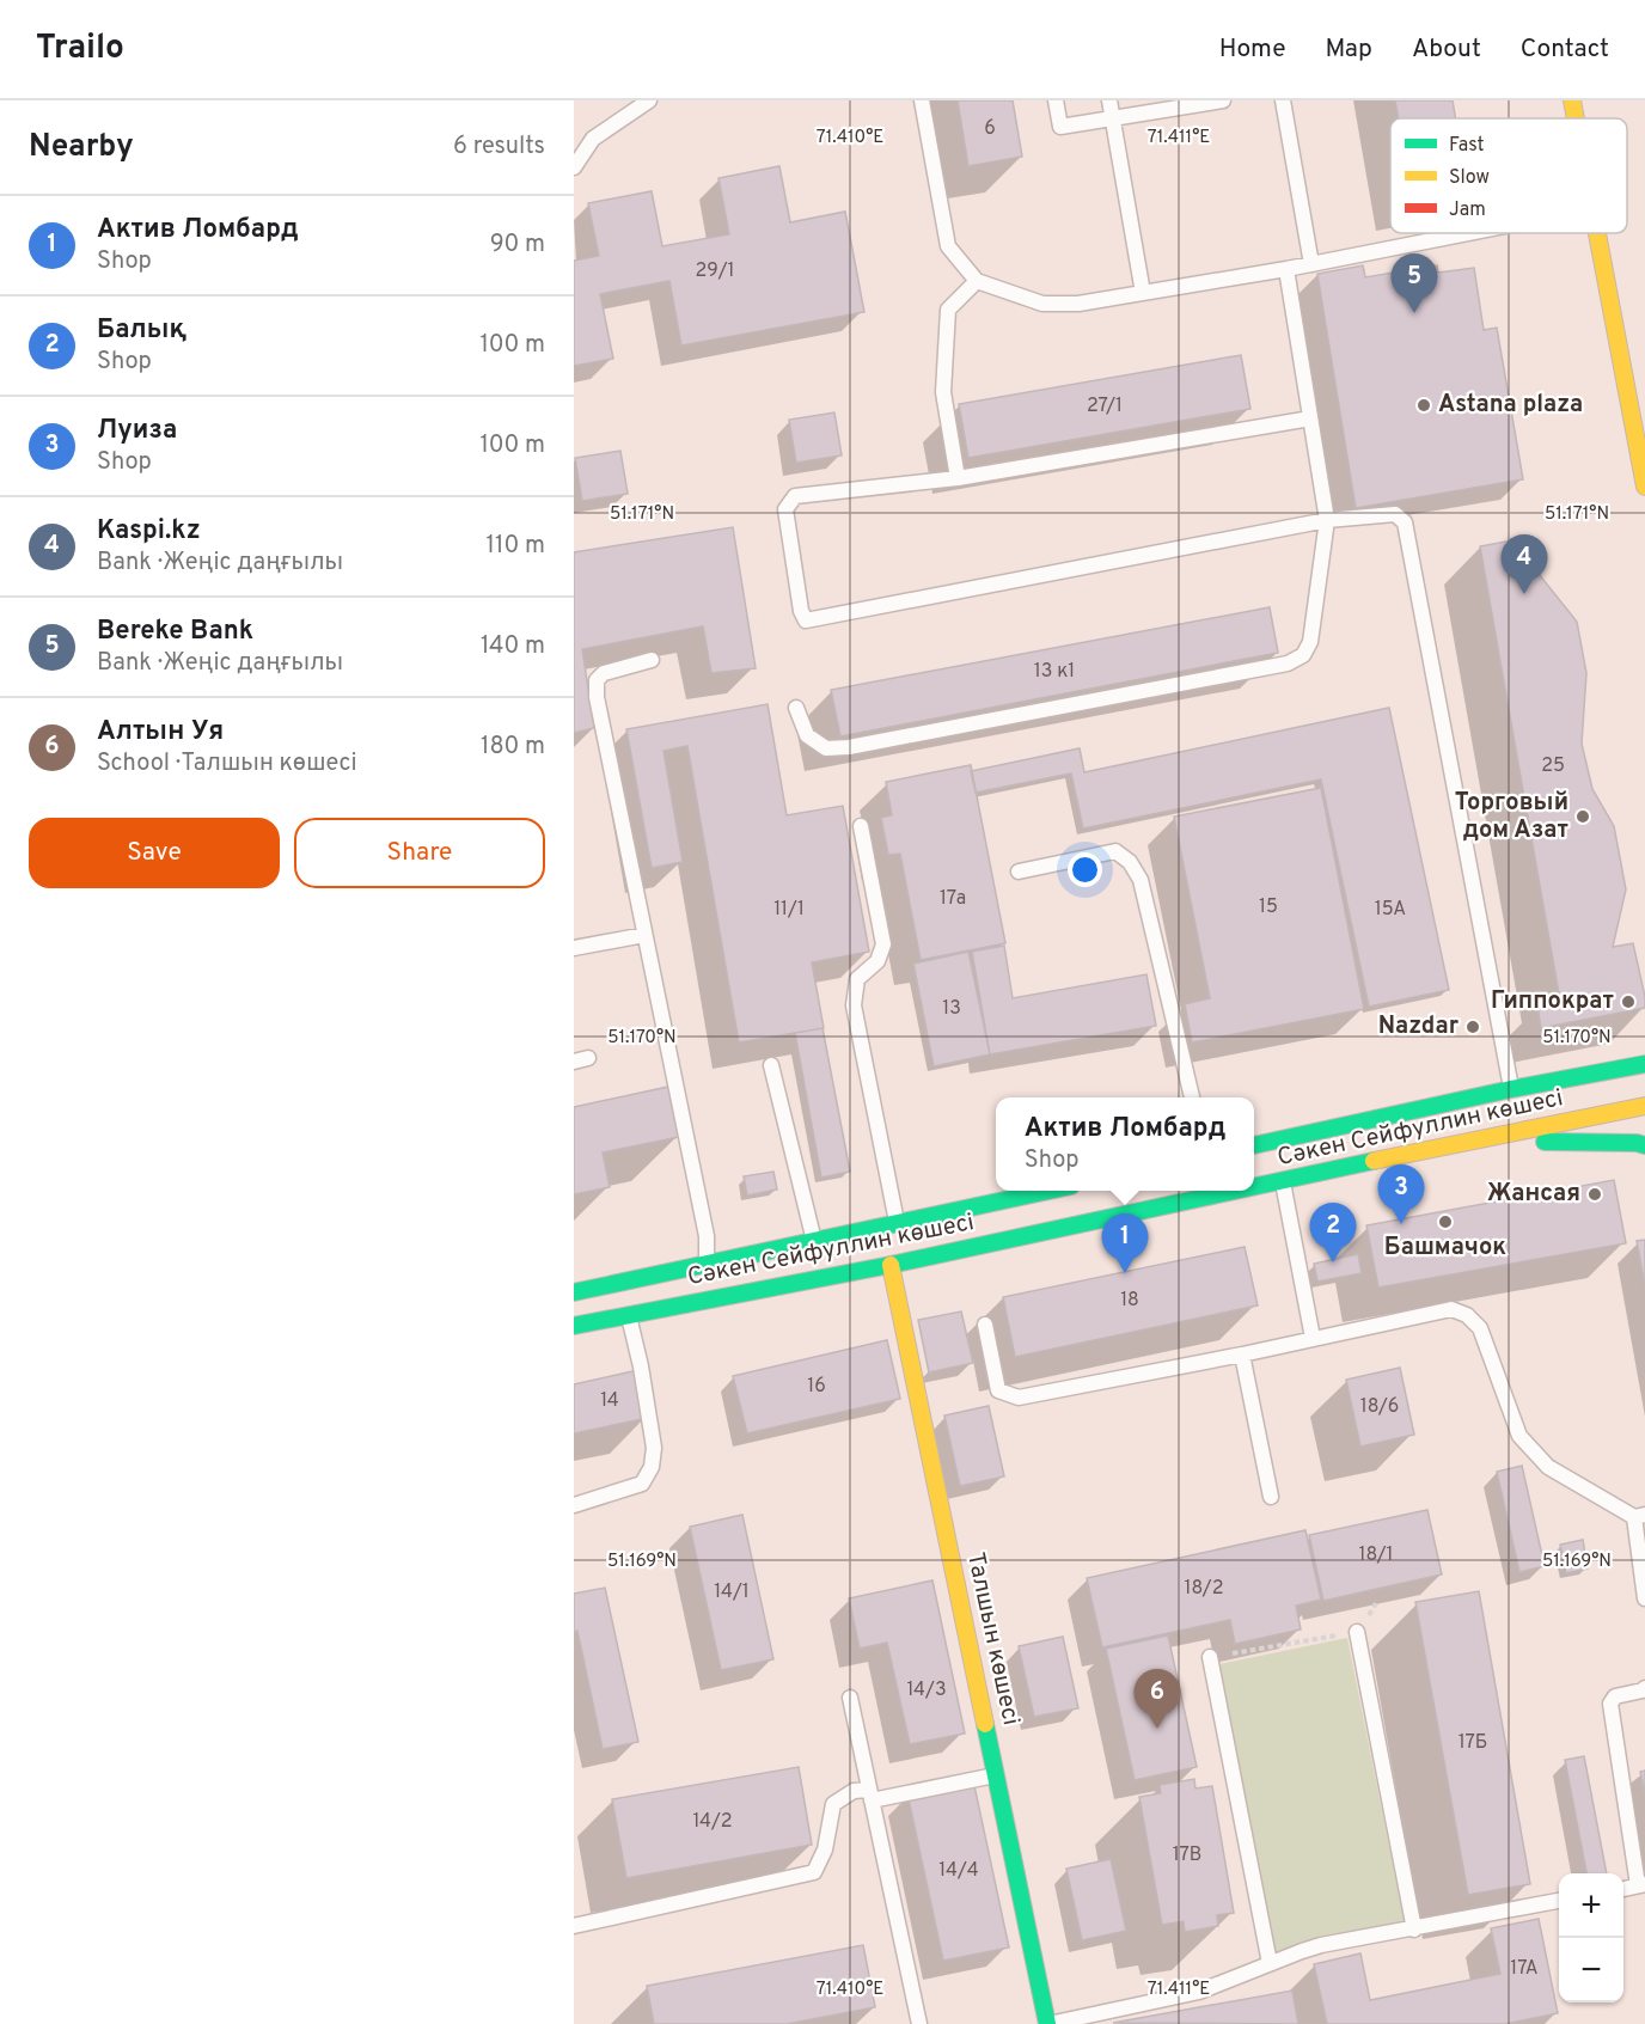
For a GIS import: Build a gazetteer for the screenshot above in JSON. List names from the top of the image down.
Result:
{
  "streets": {
    "main road": ["Сәкен Сейфуллин көшесі", "Талшын көшесі"]
  },
  "crossings": [
    ["Сәкен Сейфуллин көшесі", "Талшын көшесі"]
  ],
  "places": [
    "Astana plaza",
    "Торговый дом Азат",
    "Гиппократ",
    "Nazdar",
    "Жансая",
    "Башмачок"
  ],
  "house_numbers": [
    "6",
    "29/1",
    "27/1",
    "13 к1",
    "25",
    "17а",
    "15",
    "11/1",
    "15А",
    "13",
    "18",
    "16",
    "14",
    "18/6",
    "18/1",
    "18/2",
    "14/1",
    "14/3",
    "17Б",
    "14/2",
    "17В",
    "14/4",
    "17А"
  ],
  "legend": ["Fast", "Slow", "Jam"],
  "page": {
    "header": "Trailo",
    "nav": [
      "Home",
      "Map",
      "About",
      "Contact"
    ],
    "heading": ["Nearby", "6 results"],
    "list": [
      {
        "mark": "1",
        "name": "Актив Ломбард",
        "note": "Shop",
        "value": "90 m"
      },
      {
        "mark": "2",
        "name": "Балық",
        "note": "Shop",
        "value": "100 m"
      },
      {
        "mark": "3",
        "name": "Луиза",
        "note": "Shop",
        "value": "100 m"
      },
      {
        "mark": "4",
        "name": "Kaspi.kz",
        "note": "Bank · Жеңіс даңғылы",
        "value": "110 m"
      },
      {
        "mark": "5",
        "name": "Bereke Bank",
        "note": "Bank · Жеңіс даңғылы",
        "value": "140 m"
      },
      {
        "mark": "6",
        "name": "Алтын Уя",
        "note": "School · Талшын көшесі",
        "value": "180 m"
      }
    ],
    "pins": [
      "5",
      "4",
      "3",
      "2",
      "1",
      "6"
    ],
    "buttons": ["Save", "Share"],
    "popup": ["Актив Ломбард", "Shop"],
    "map_buttons": ["+", "−"]
  },
  "coordinates": [
    "71.410°E",
    "71.411°E",
    "51.171°N",
    "51.170°N",
    "51.169°N"
  ]
}
